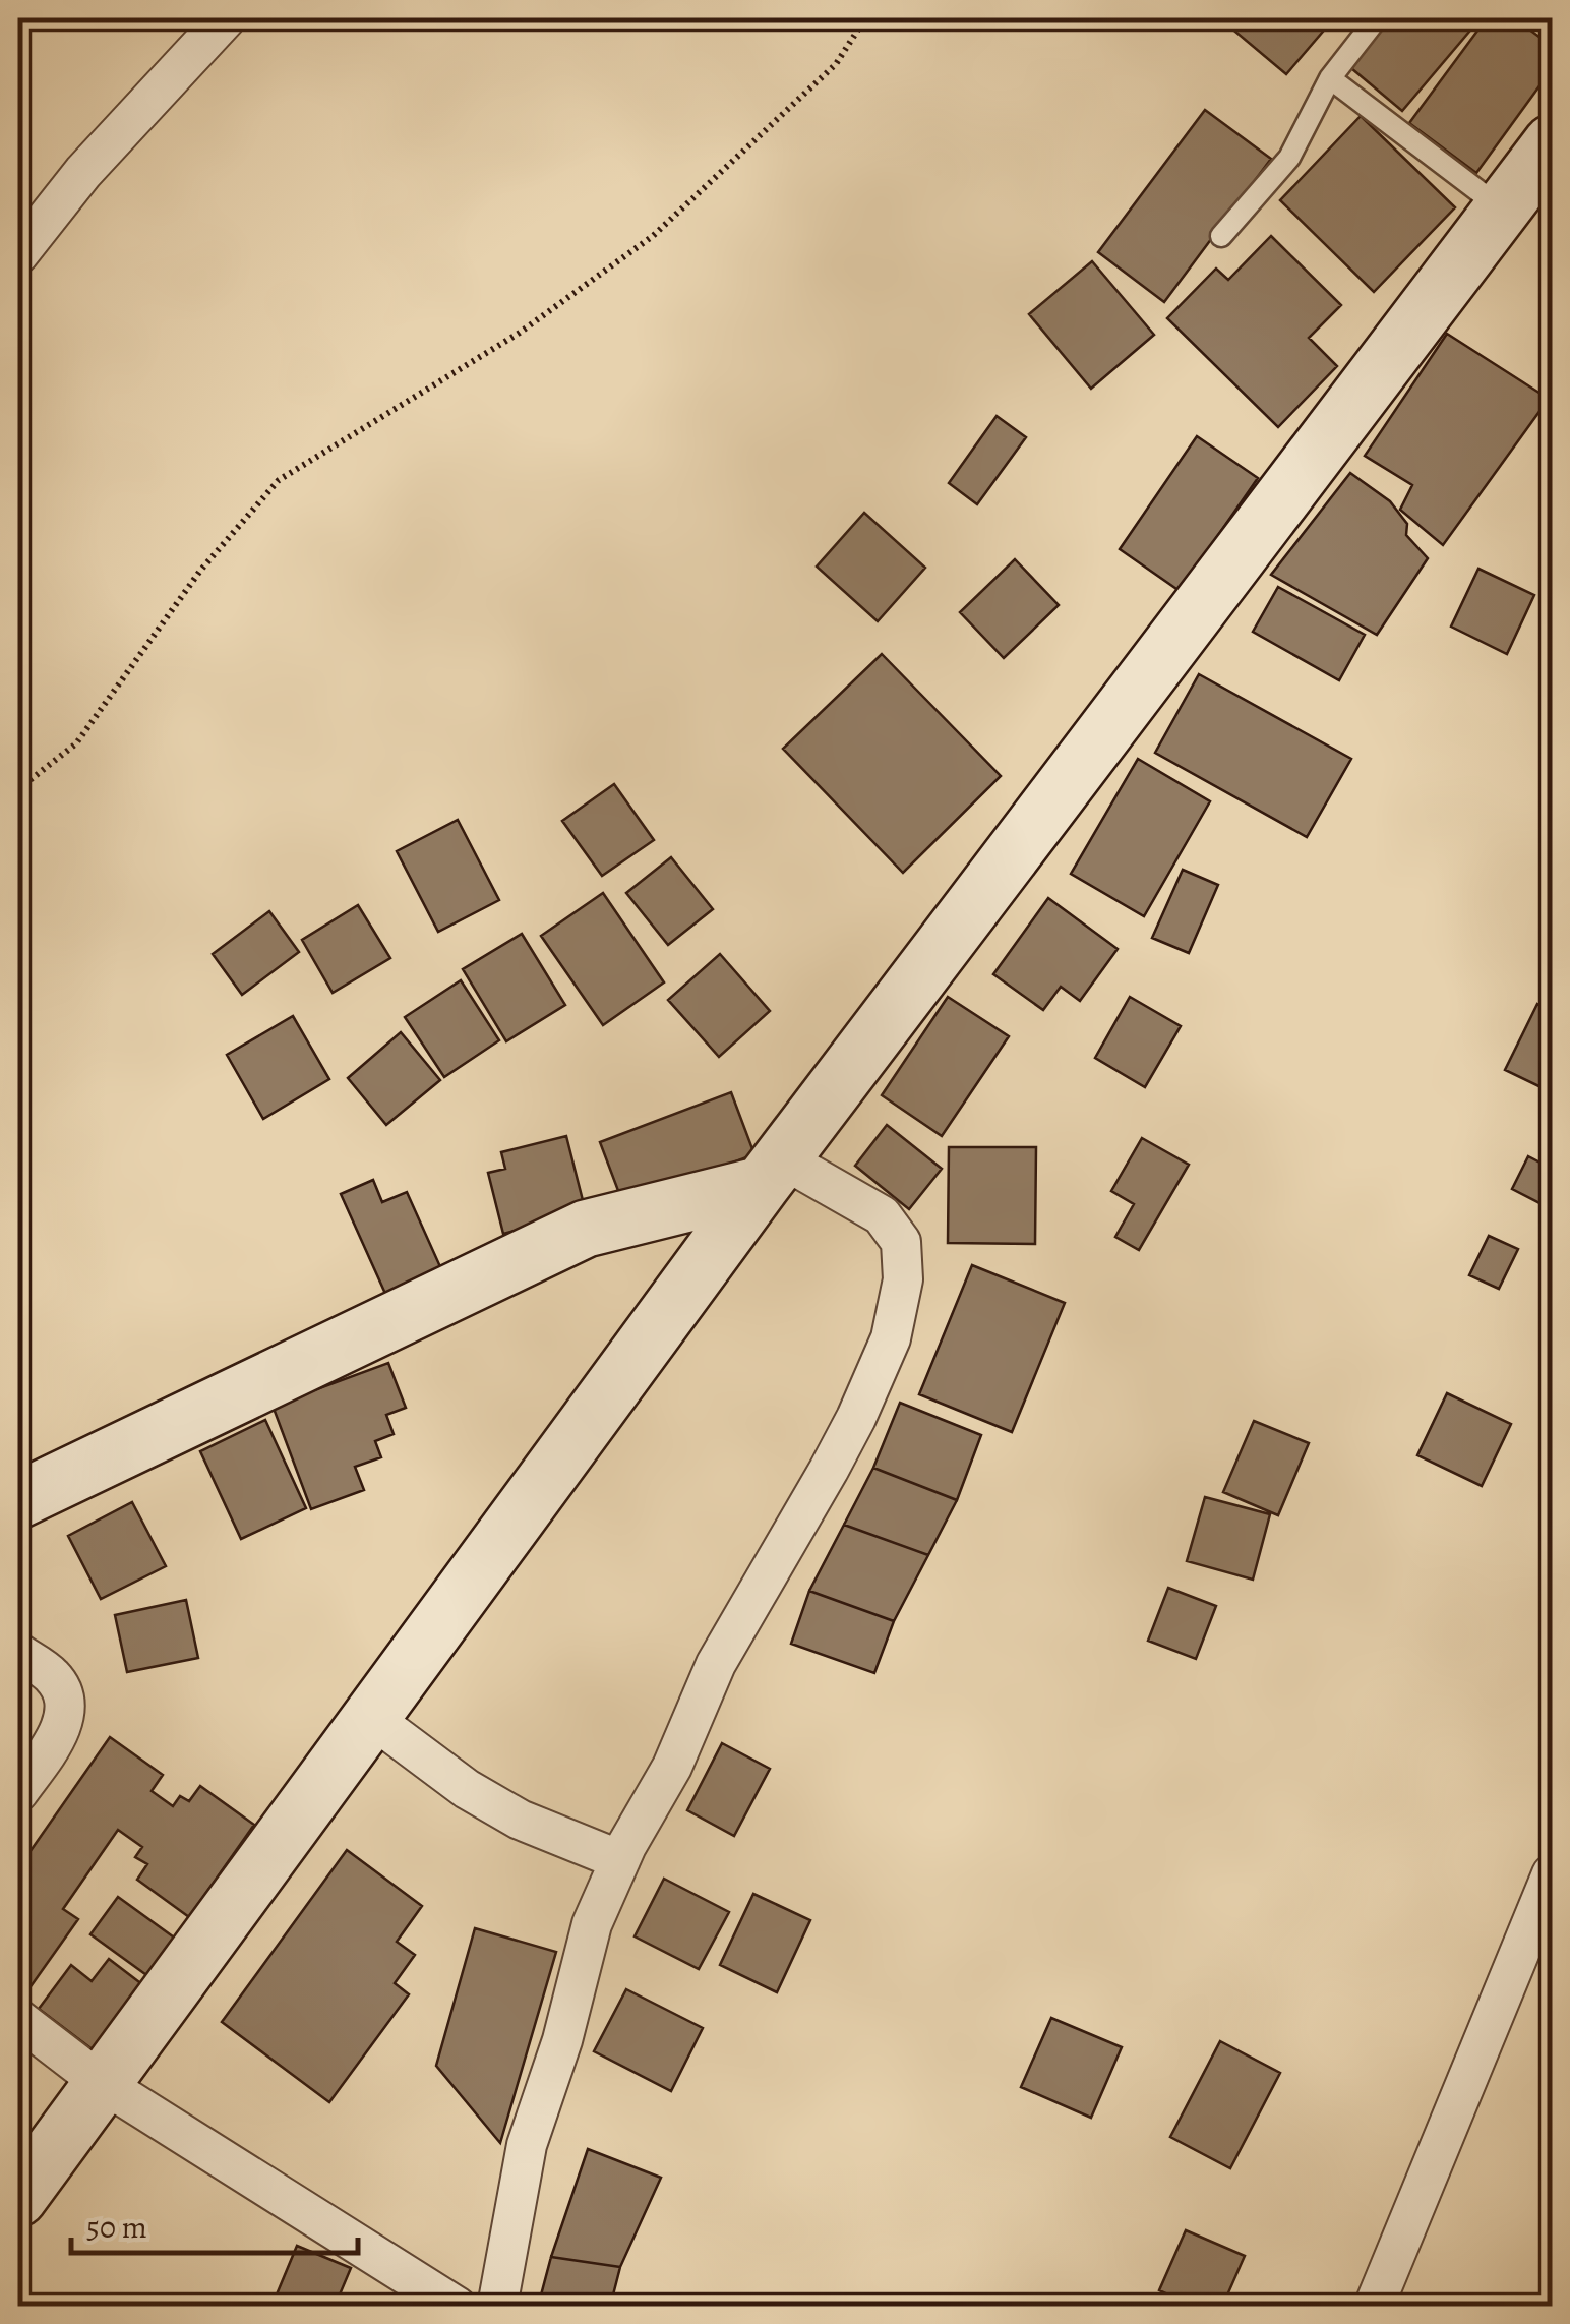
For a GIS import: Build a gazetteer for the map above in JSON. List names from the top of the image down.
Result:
{
  "scale_bar": "50 m"
}
